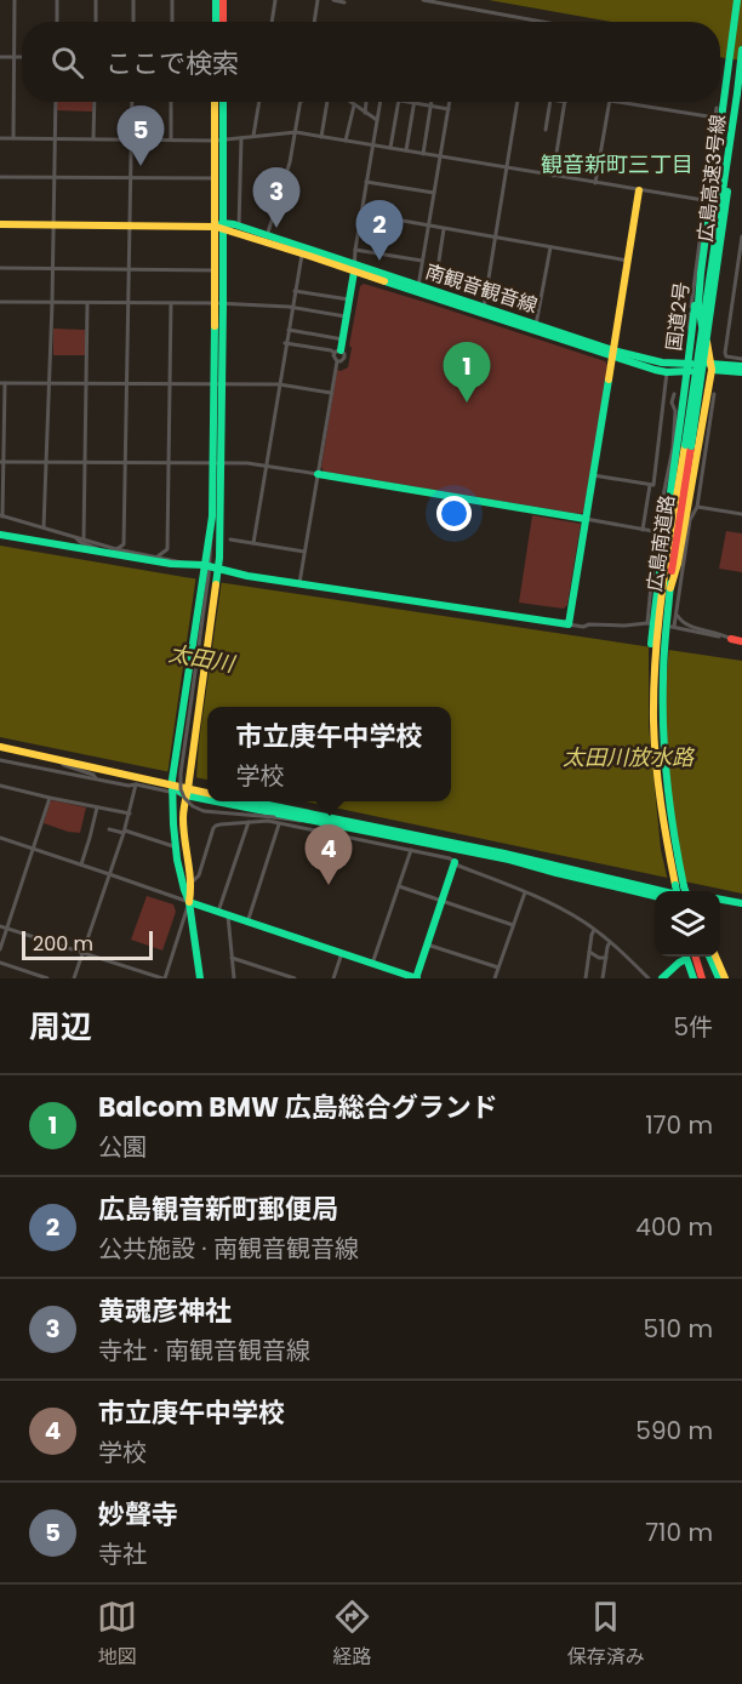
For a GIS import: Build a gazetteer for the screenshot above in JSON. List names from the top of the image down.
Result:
{
  "streets": {
    "main road": [
      "広島高速3号線",
      "南観音観音線",
      "国道2号",
      "広島南道路"
    ]
  },
  "crossings": [
    ["広島高速3号線", "広島南道路"],
    ["南観音観音線", "国道2号"],
    ["国道2号", "広島南道路"]
  ],
  "districts": ["観音新町三丁目"],
  "water": ["太田川", "太田川放水路"],
  "scale_bar": "200 m",
  "page": {
    "search": "ここで検索",
    "pins": [
      "5",
      "3",
      "2",
      "1",
      "4"
    ],
    "popup": ["市立庚午中学校", "学校"],
    "scale": "200 m",
    "heading": ["周辺", "5件"],
    "list": [
      {
        "mark": "1",
        "name": "Balcom BMW 広島総合グランド",
        "note": "公園",
        "value": "170 m"
      },
      {
        "mark": "2",
        "name": "広島観音新町郵便局",
        "note": "公共施設 · 南観音観音線",
        "value": "400 m"
      },
      {
        "mark": "3",
        "name": "黄魂彦神社",
        "note": "寺社 · 南観音観音線",
        "value": "510 m"
      },
      {
        "mark": "4",
        "name": "市立庚午中学校",
        "note": "学校",
        "value": "590 m"
      },
      {
        "mark": "5",
        "name": "妙聲寺",
        "note": "寺社",
        "value": "710 m"
      }
    ],
    "nav": ["地図", "経路", "保存済み"]
  }
}
